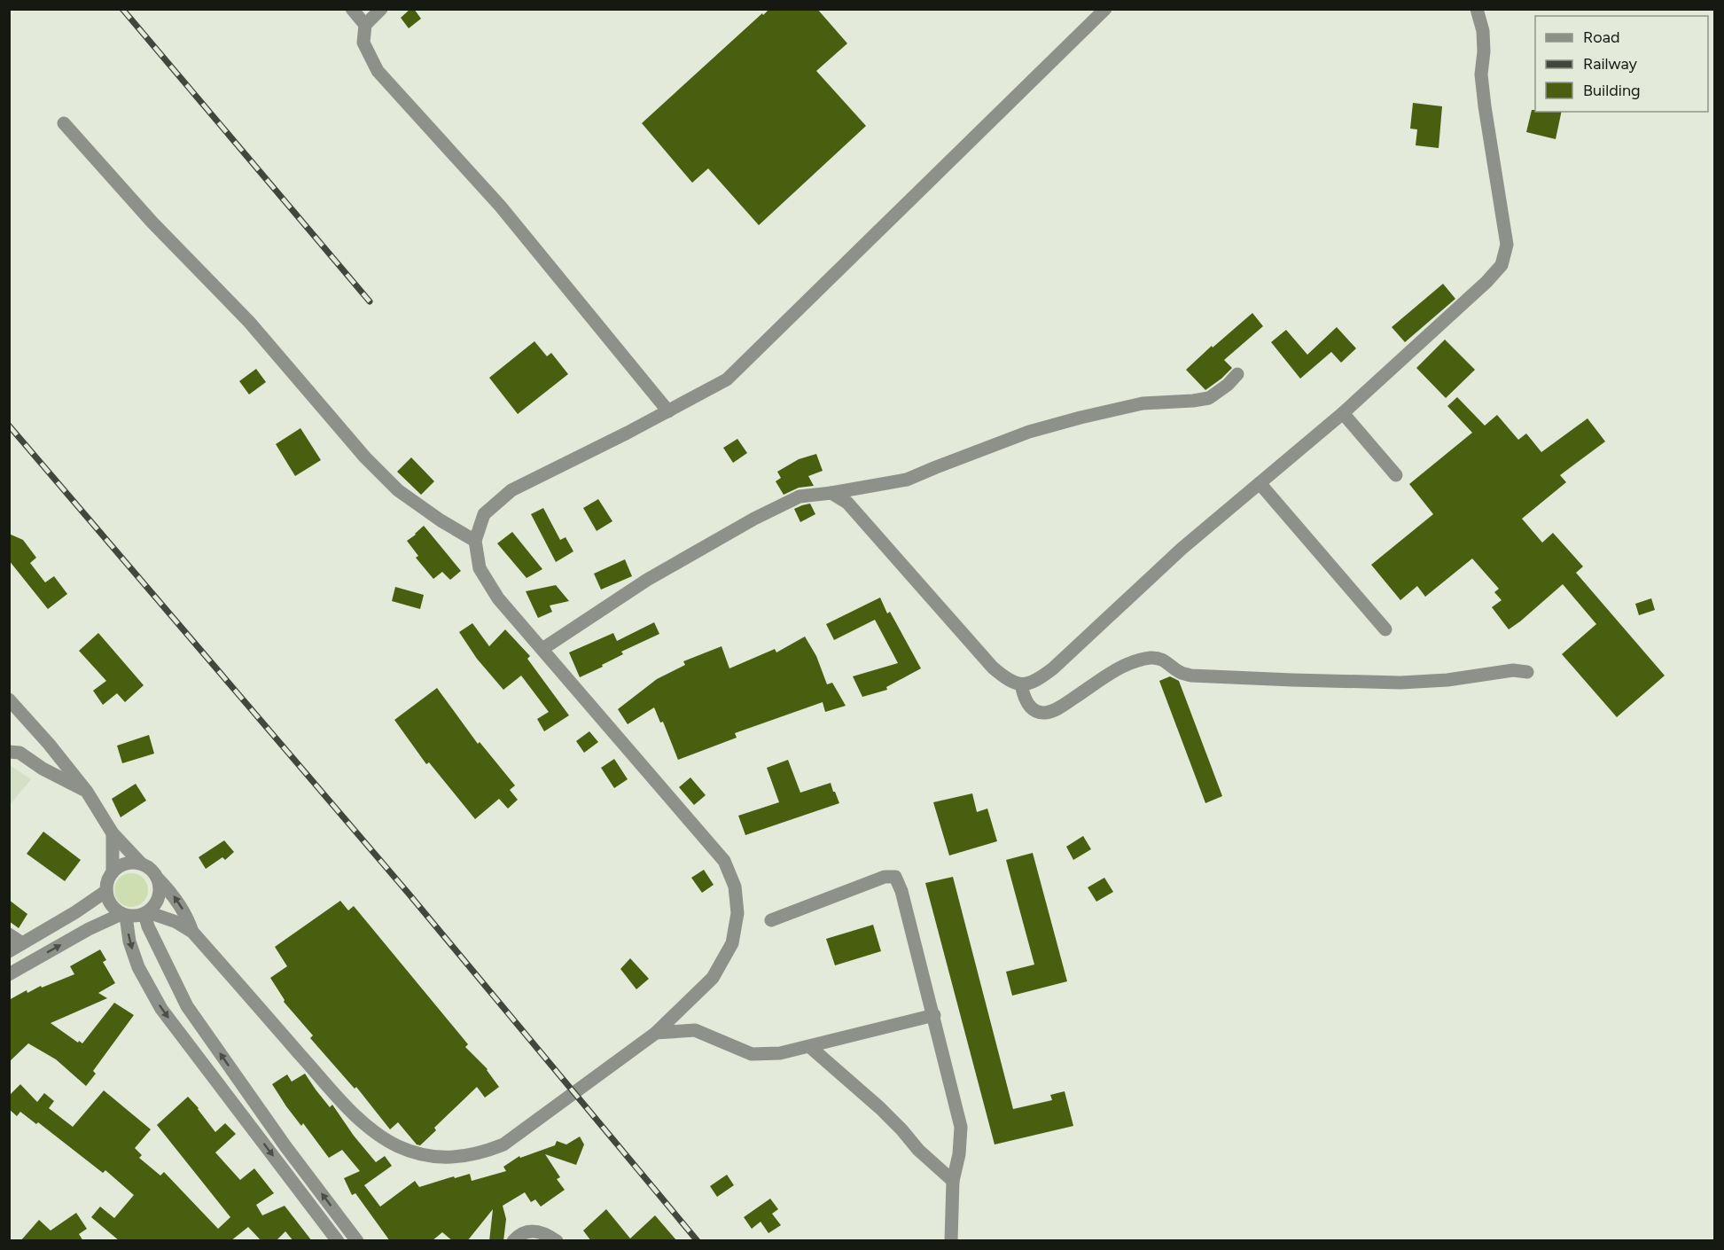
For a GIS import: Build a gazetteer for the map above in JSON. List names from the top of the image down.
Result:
{
  "legend": ["Road", "Railway", "Building"]
}
